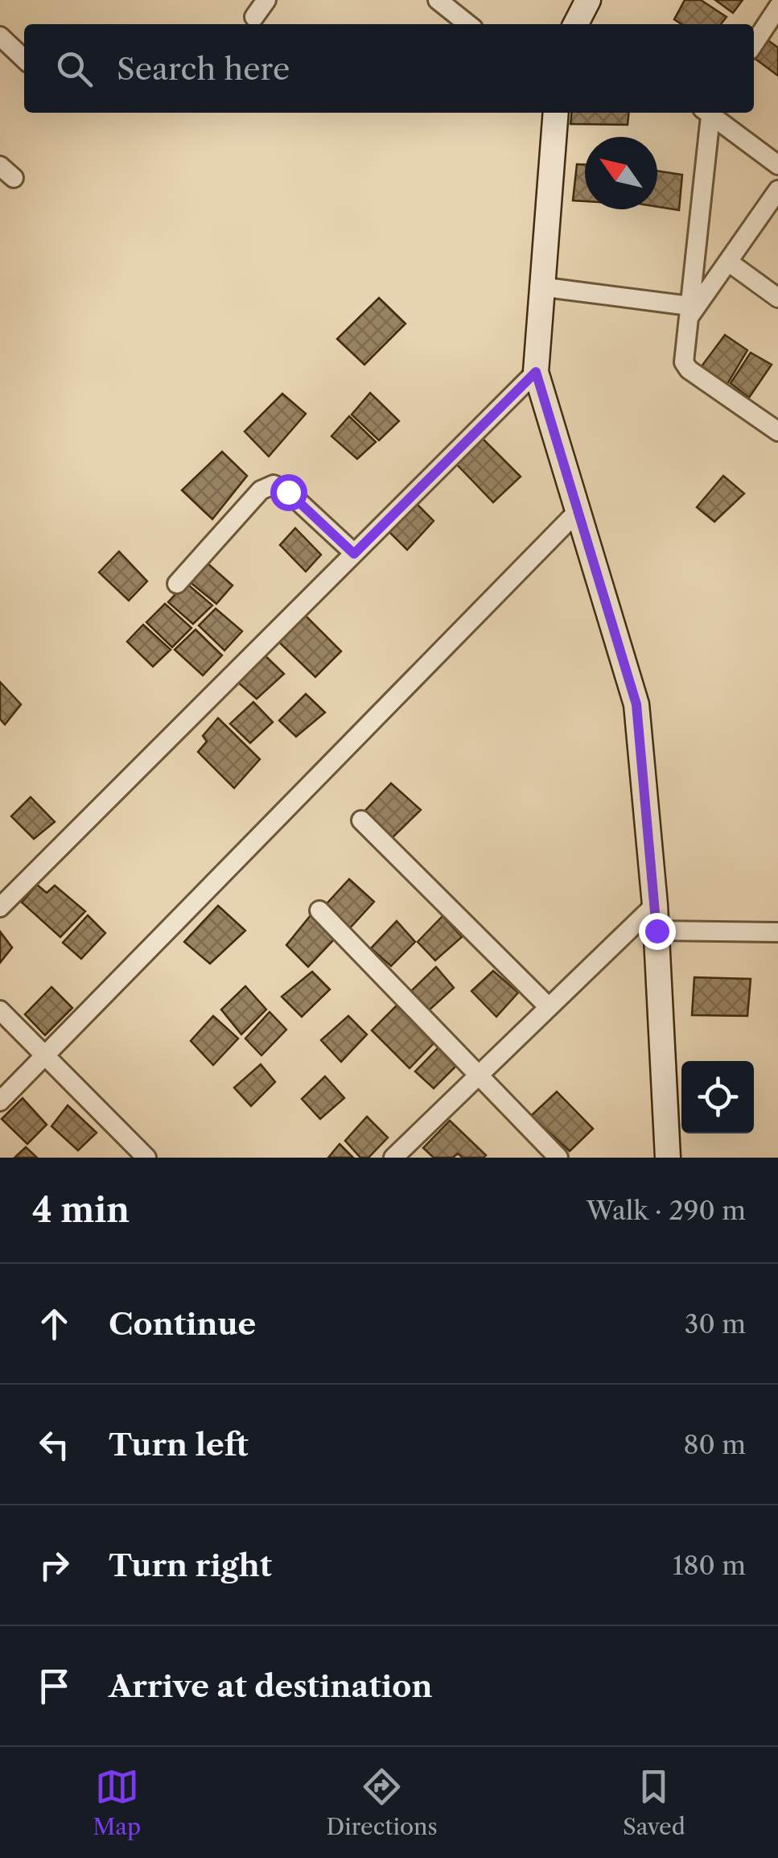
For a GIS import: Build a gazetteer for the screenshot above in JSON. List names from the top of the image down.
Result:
{
  "north": "top left",
  "page": {
    "search": "Search here",
    "heading": ["4 min", "Walk · 290 m"],
    "list": [
      ["Continue", "30 m"],
      ["Turn left", "80 m"],
      ["Turn right", "180 m"],
      "Arrive at destination"
    ],
    "nav": ["Map", "Directions", "Saved"]
  }
}
